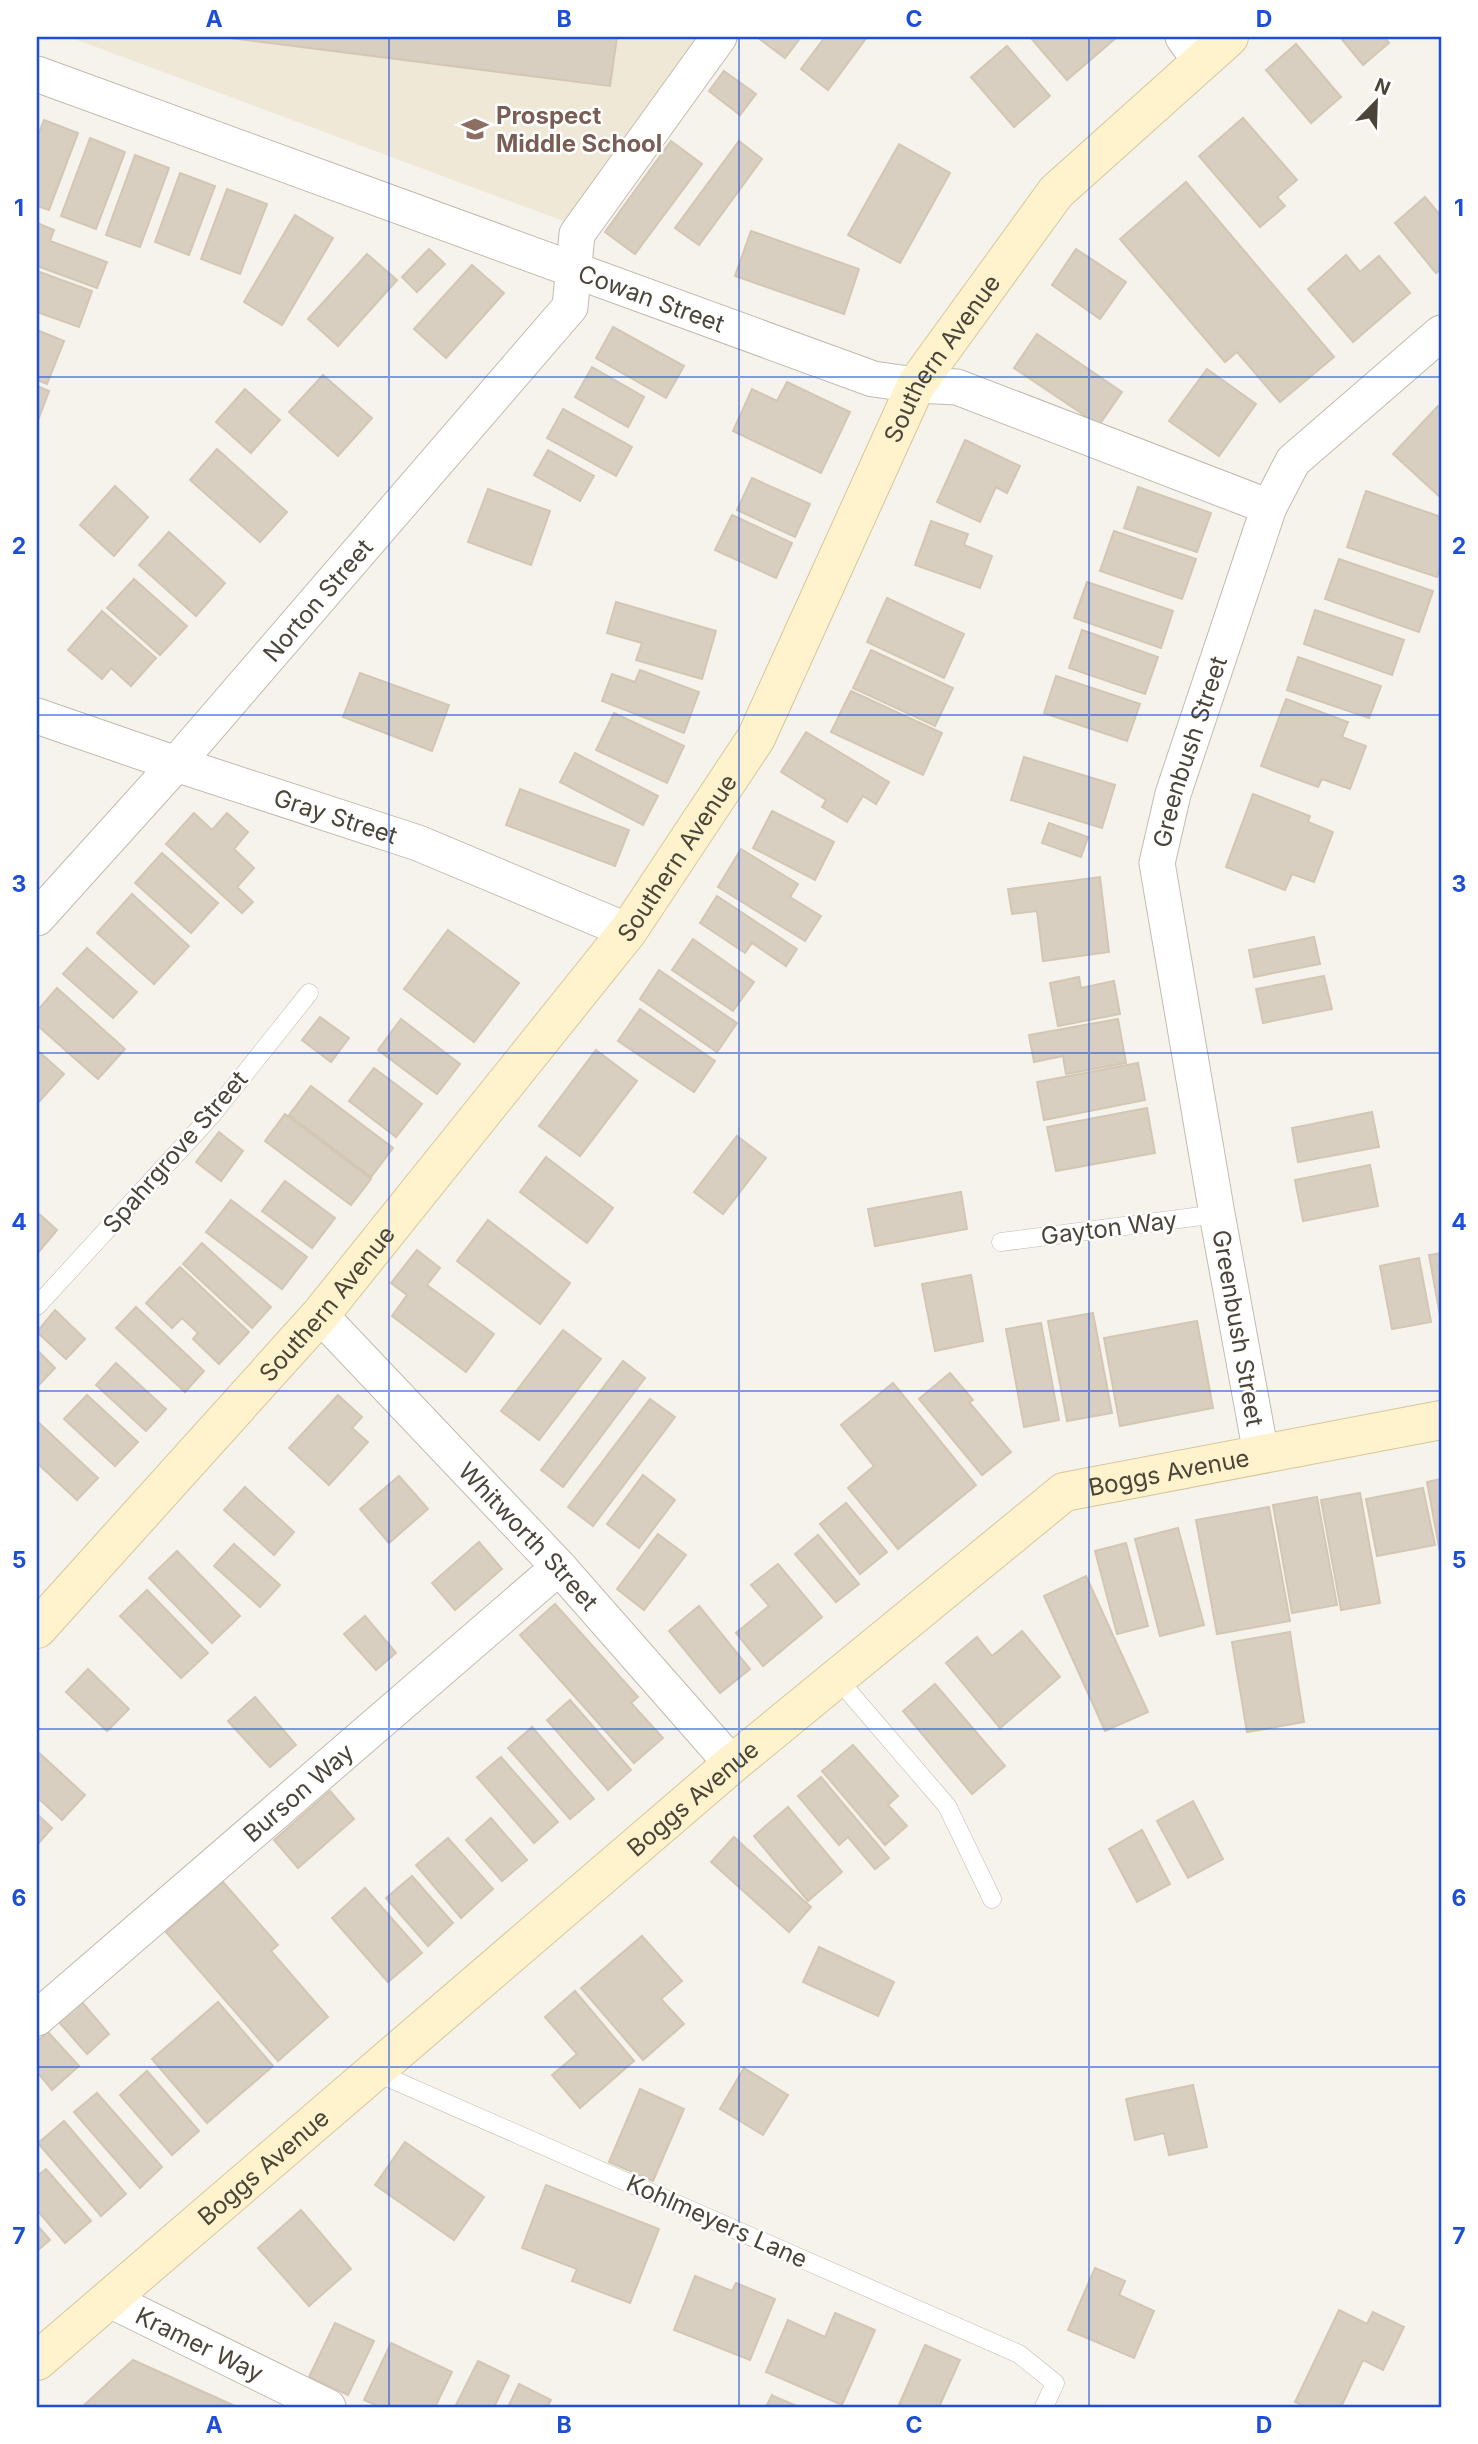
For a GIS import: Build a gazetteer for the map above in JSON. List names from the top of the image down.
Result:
{
  "streets": {
    "street": [
      "Cowan Street",
      "Southern Avenue",
      "Norton Street",
      "Greenbush Street",
      "Gray Street",
      "Boggs Avenue",
      "Whitworth Street",
      "Burson Way",
      "Kramer Way"
    ],
    "lane": ["Spahrgrove Street", "Gayton Way", "Kohlmeyers Lane"]
  },
  "crossings": [
    ["Cowan Street", "Southern Avenue"],
    ["Cowan Street", "Norton Street"],
    ["Cowan Street", "Greenbush Street"],
    ["Southern Avenue", "Gray Street"],
    ["Southern Avenue", "Whitworth Street"],
    ["Norton Street", "Gray Street"],
    ["Greenbush Street", "Gayton Way"],
    ["Greenbush Street", "Boggs Avenue"],
    ["Boggs Avenue", "Whitworth Street"],
    ["Boggs Avenue", "Kohlmeyers Lane"],
    ["Boggs Avenue", "Kramer Way"],
    ["Whitworth Street", "Burson Way"]
  ],
  "places": {
    "school or university": ["Prospect Middle School"]
  },
  "north": "top right",
  "grid": {
    "columns": [
      "A",
      "B",
      "C",
      "D"
    ],
    "rows": [
      "1",
      "2",
      "3",
      "4",
      "5",
      "6",
      "7"
    ]
  }
}
